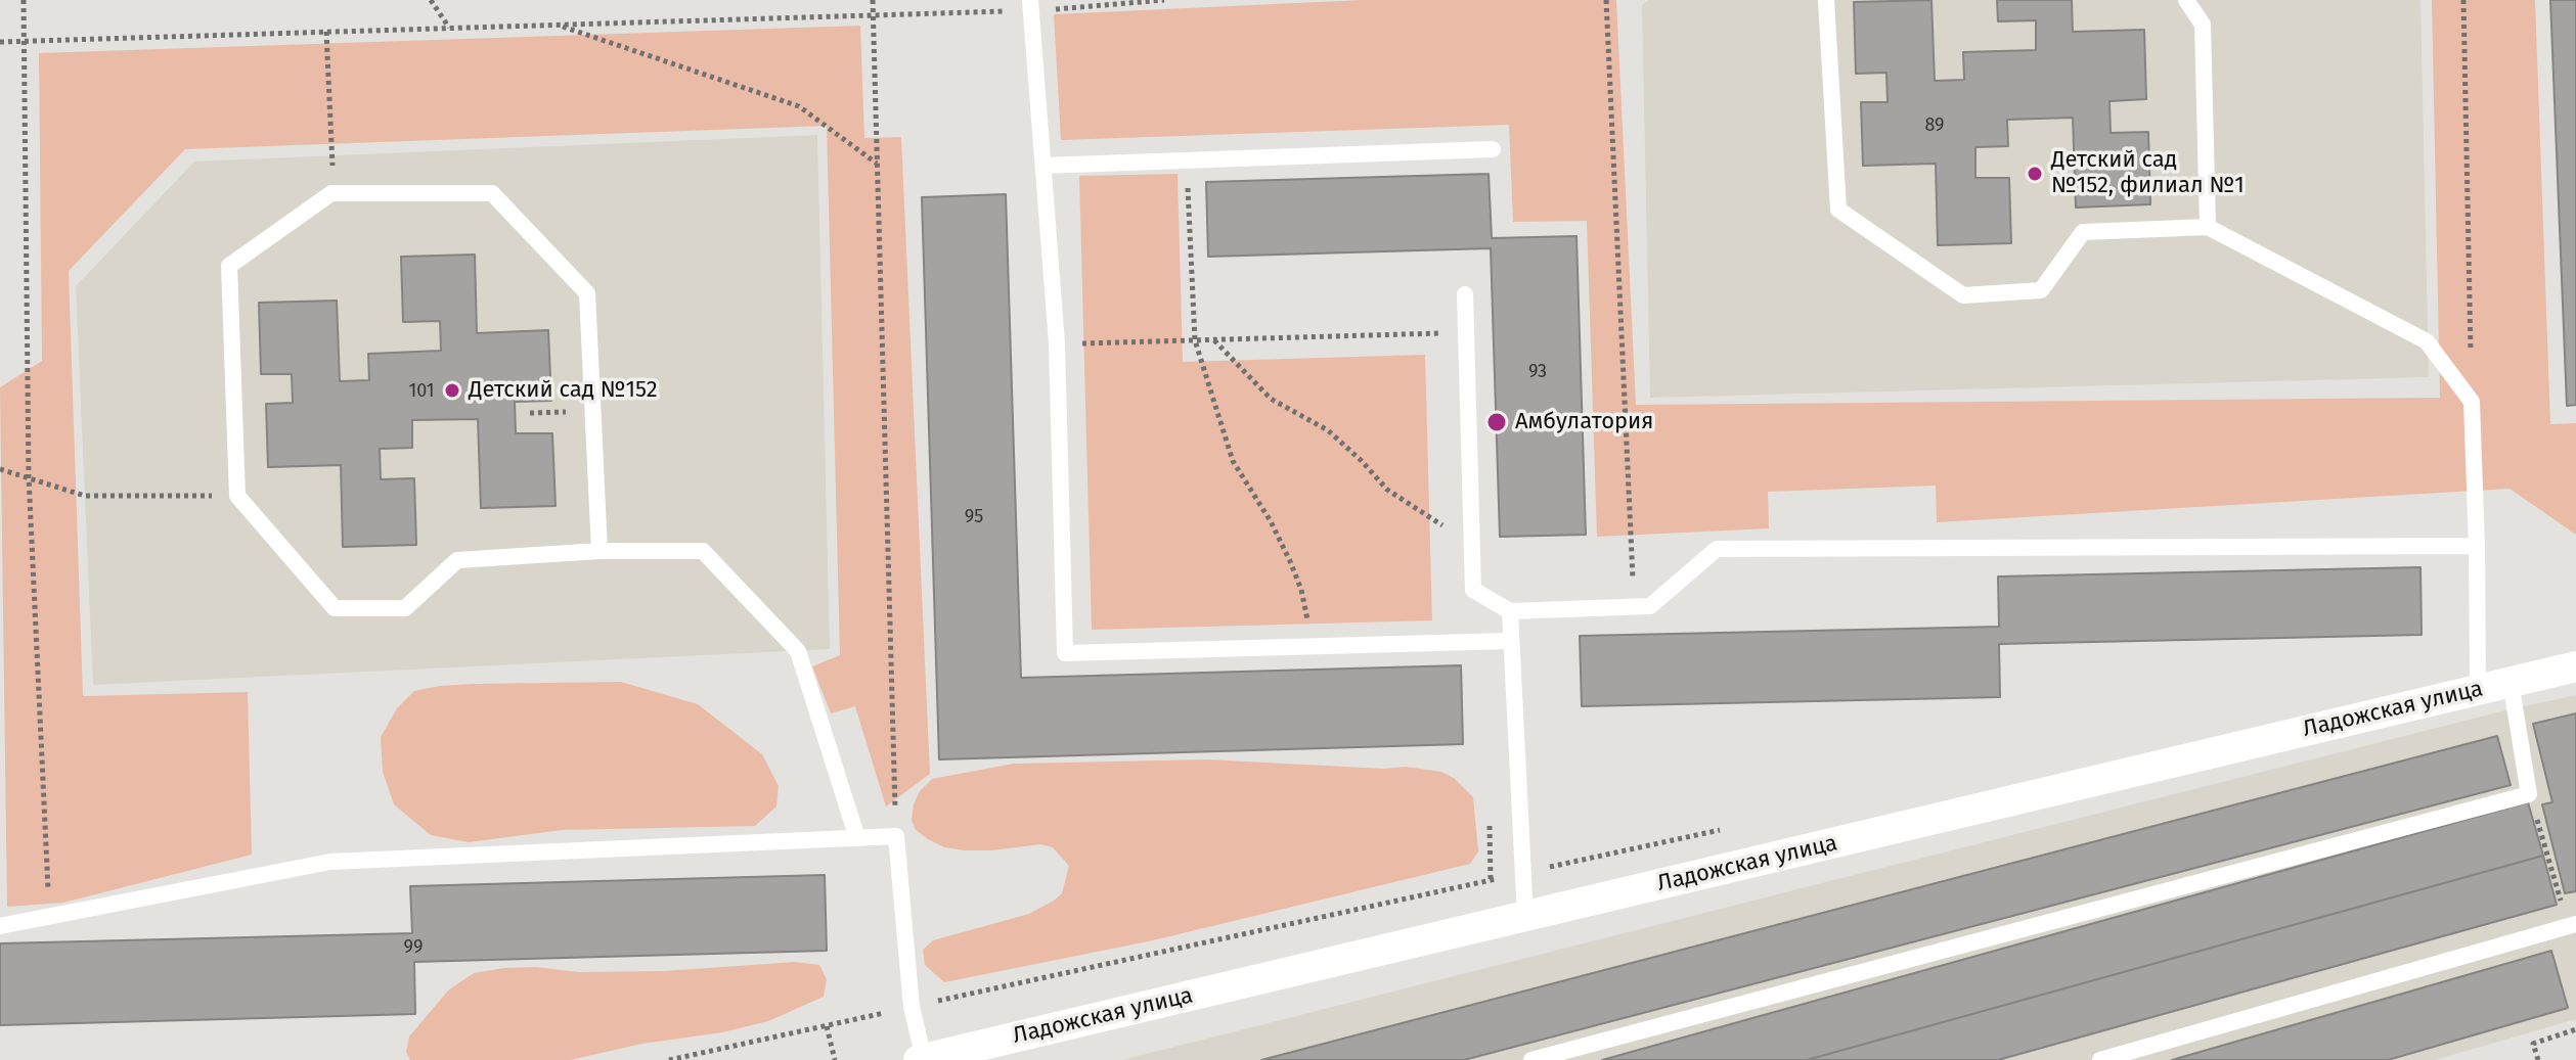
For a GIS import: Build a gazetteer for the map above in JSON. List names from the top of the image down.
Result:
{
  "streets": {
    "street": ["Ладожская улица"]
  },
  "places": ["Детский сад №152, филиал №1", "Детский сад №152", "Амбулатория"],
  "house_numbers": [
    "89",
    "93",
    "101",
    "95",
    "99"
  ]
}
